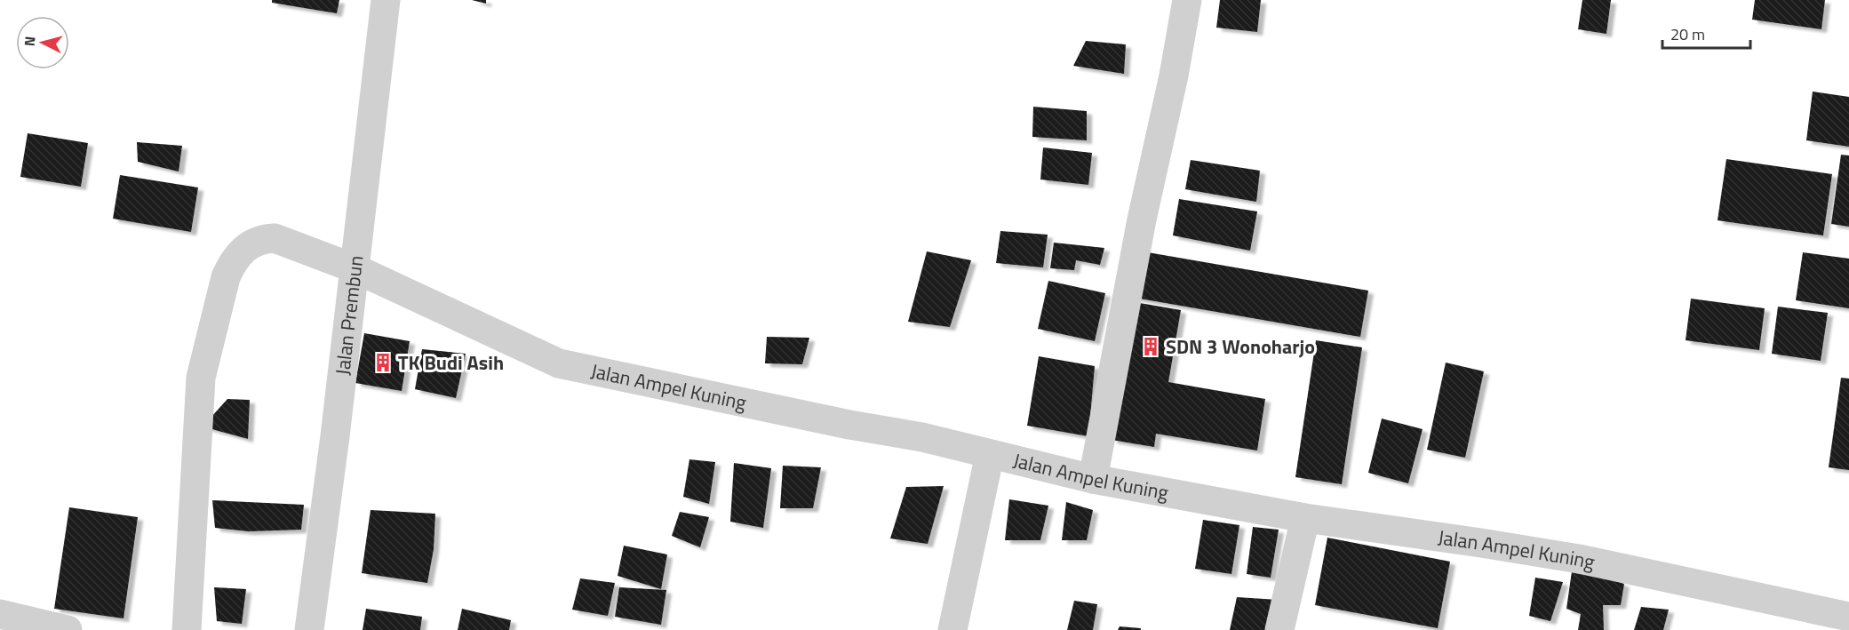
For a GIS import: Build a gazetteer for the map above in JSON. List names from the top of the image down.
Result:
{
  "streets": {
    "street": ["Jalan Prembun", "Jalan Ampel Kuning"]
  },
  "crossings": [
    ["Jalan Prembun", "Jalan Ampel Kuning"]
  ],
  "places": {
    "building": ["SDN 3 Wonoharjo", "TK Budi Asih"]
  },
  "scale_bar": "20 m",
  "north": "left"
}
